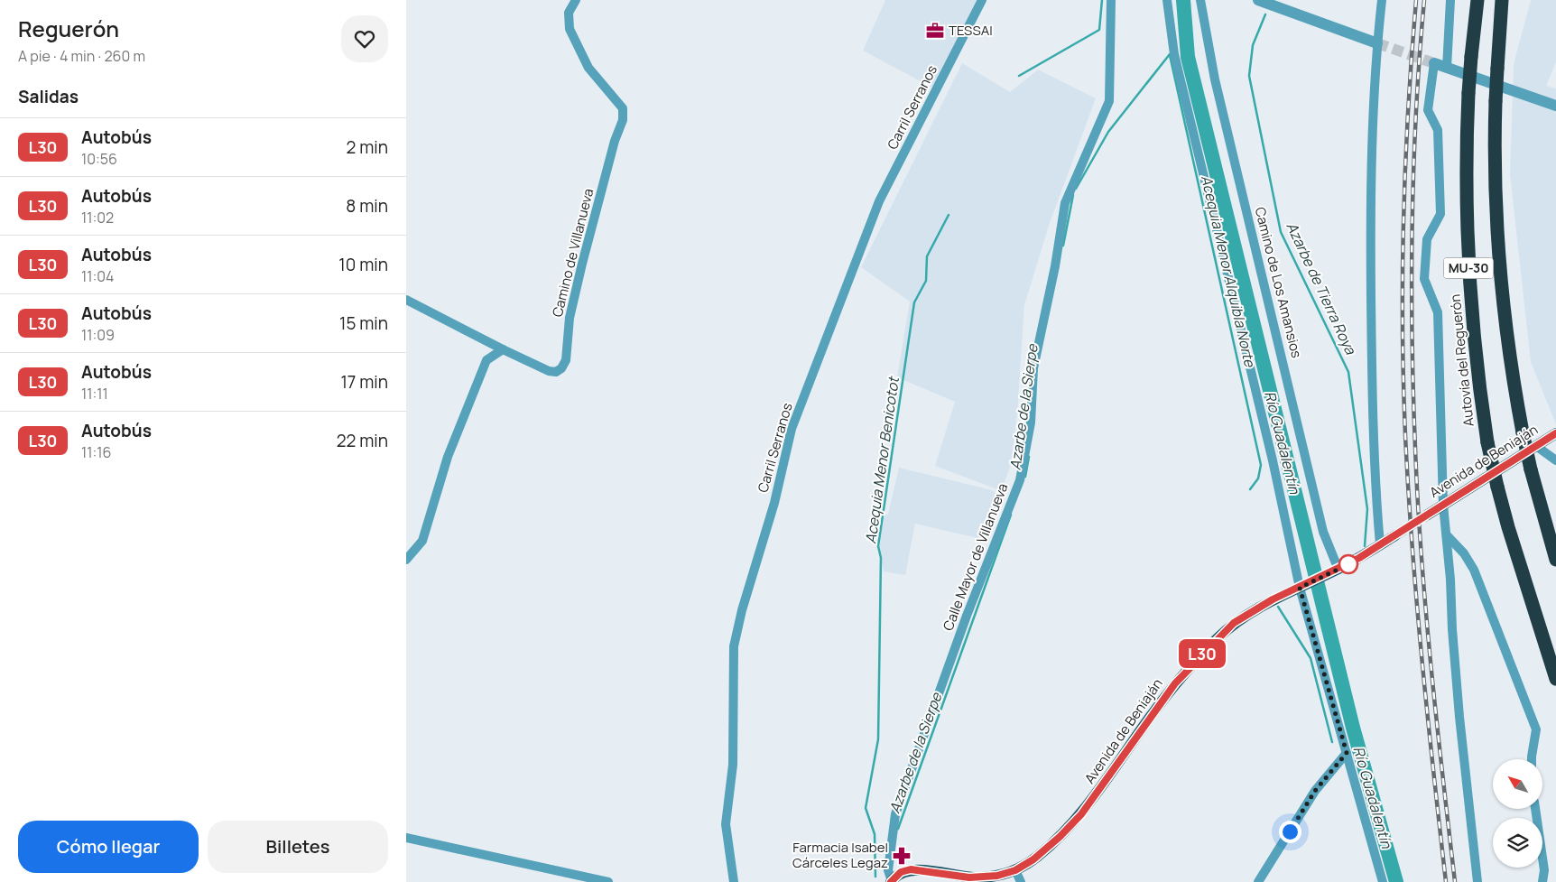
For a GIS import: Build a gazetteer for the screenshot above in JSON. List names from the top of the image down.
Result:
{
  "streets": {
    "highway": ["MU-30", "Autovía del Reguerón"],
    "main road": ["Avenida de Beniaján"],
    "street": [
      "Carril Serranos",
      "Camino de Villanueva",
      "Camino de Los Amansios",
      "Calle Mayor de Villanueva"
    ]
  },
  "crossings": [
    ["Camino de Los Amansios", "Avenida de Beniaján"],
    ["Avenida de Beniaján", "Calle Mayor de Villanueva"]
  ],
  "water": [
    "Acequia Menor Alquibla Norte",
    "Azarbe de Tierra Roya",
    "Azarbe de la Sierpe",
    "Río Guadalentín",
    "Acequia Menor Benicotot"
  ],
  "places": {
    "office": ["TESSAI"],
    "pharmacy": ["Farmacia Isabel Cárceles Legaz"]
  },
  "lines": ["bus line L30"],
  "north": "top left",
  "page": {
    "heading": [
      ["Reguerón", "A pie · 4 min · 260 m"],
      "Salidas"
    ],
    "on_map": "L30",
    "list": [
      {
        "mark": "L30",
        "name": "Autobús",
        "note": "10:56",
        "value": "2 min"
      },
      {
        "mark": "L30",
        "name": "Autobús",
        "note": "11:02",
        "value": "8 min"
      },
      {
        "mark": "L30",
        "name": "Autobús",
        "note": "11:04",
        "value": "10 min"
      },
      {
        "mark": "L30",
        "name": "Autobús",
        "note": "11:09",
        "value": "15 min"
      },
      {
        "mark": "L30",
        "name": "Autobús",
        "note": "11:11",
        "value": "17 min"
      },
      {
        "mark": "L30",
        "name": "Autobús",
        "note": "11:16",
        "value": "22 min"
      }
    ],
    "buttons": ["Cómo llegar", "Billetes"]
  }
}
